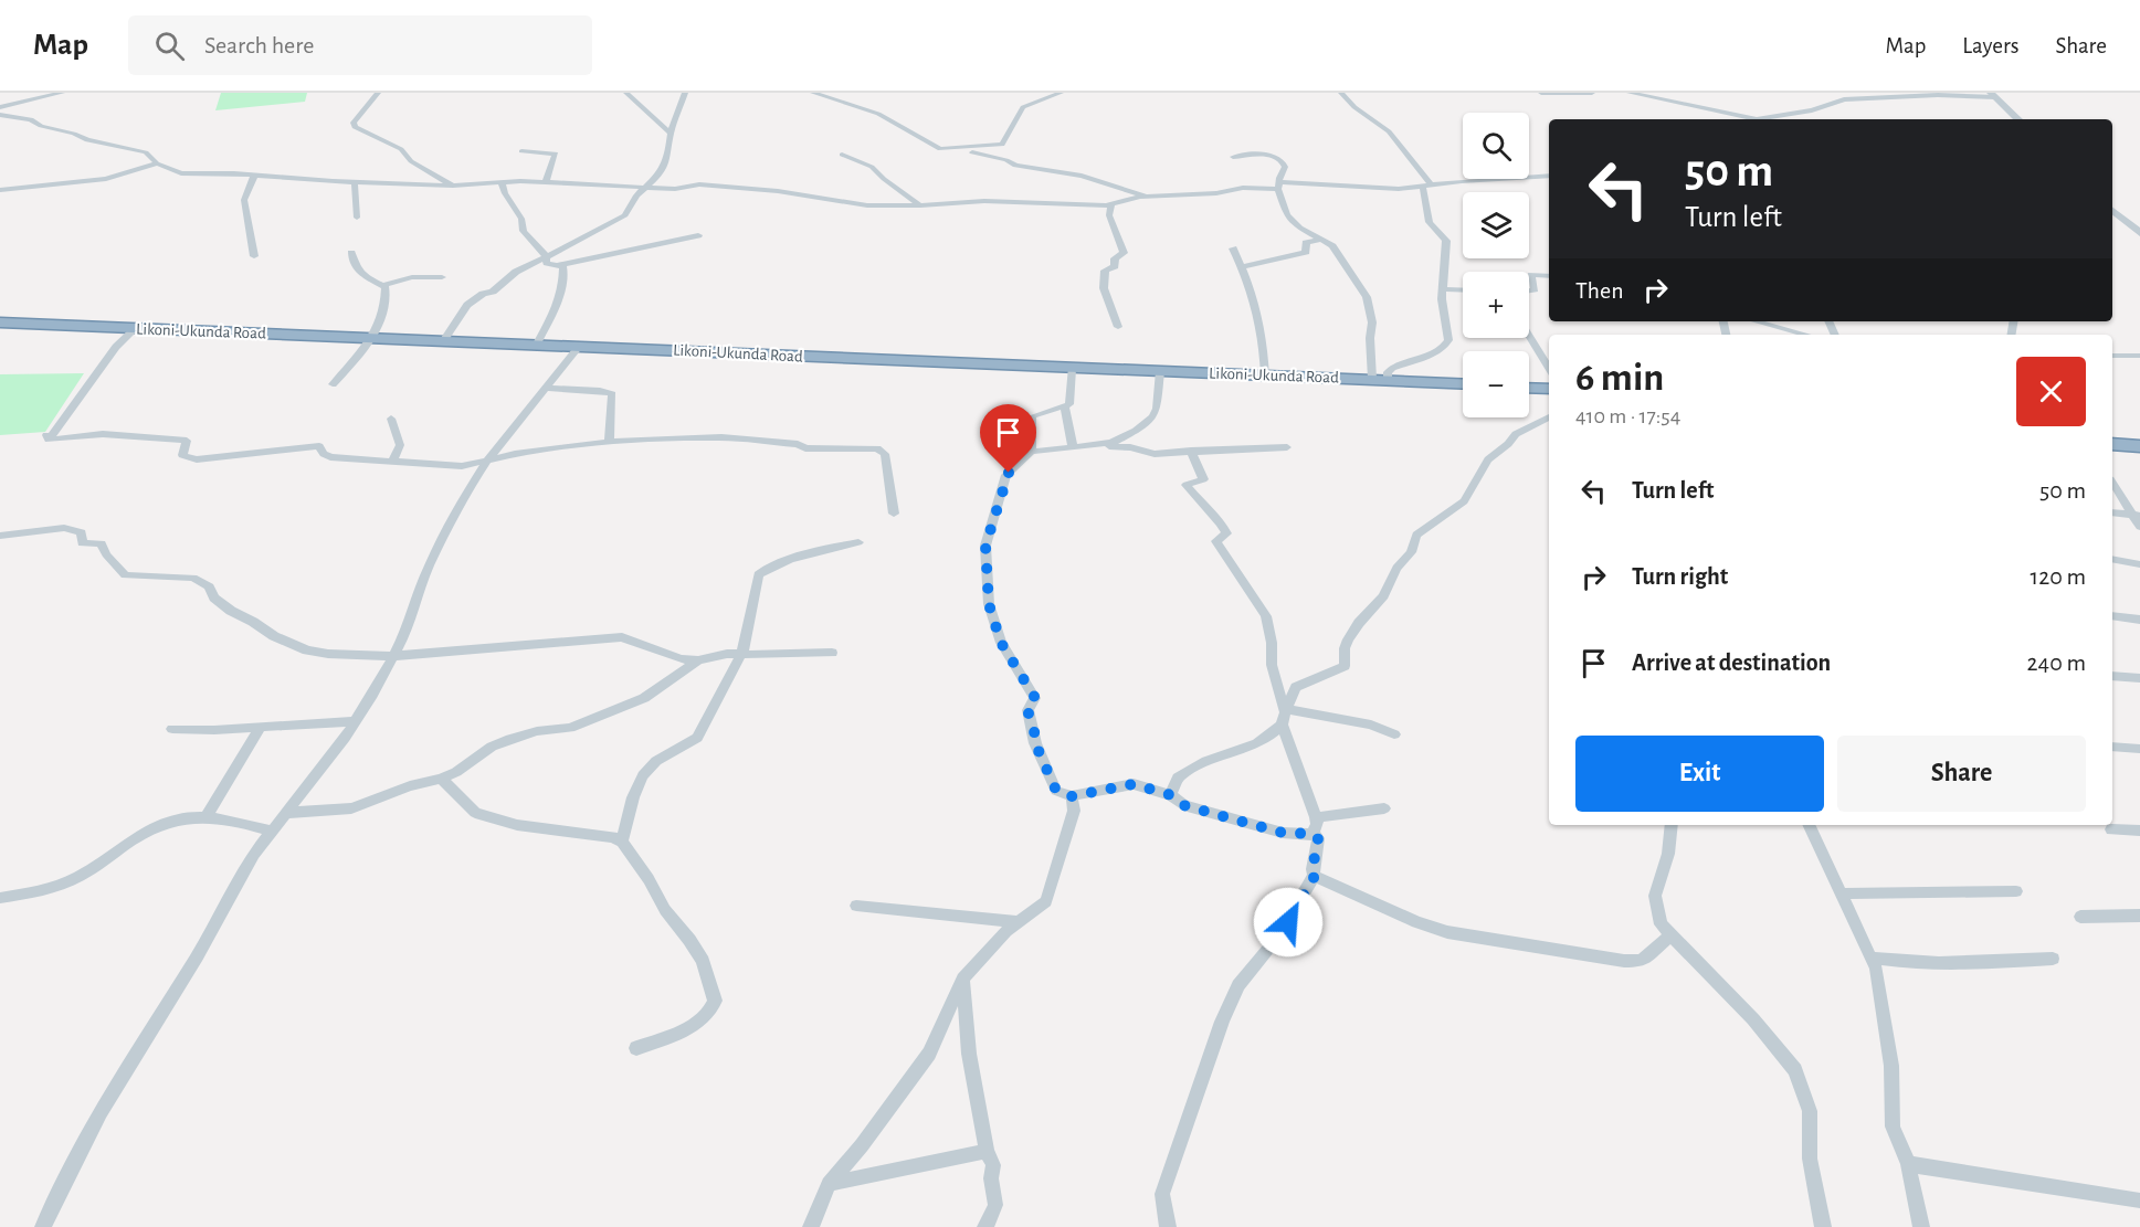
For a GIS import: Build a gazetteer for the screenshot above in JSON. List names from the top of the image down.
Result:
{
  "streets": {
    "highway": ["Likoni-Ukunda Road"]
  },
  "page": {
    "header": "Map",
    "search": "Search here",
    "nav": ["Map", "Layers", "Share"],
    "map_buttons": ["+", "−"],
    "turn": ["50 m", "Turn left"],
    "then": "Then",
    "heading": ["6 min", "410 m · 17:54"],
    "list": [
      {
        "name": "Turn left",
        "value": "50 m"
      },
      {
        "name": "Turn right",
        "value": "120 m"
      },
      {
        "name": "Arrive at destination",
        "value": "240 m"
      }
    ],
    "buttons": ["Exit", "Share"]
  }
}
